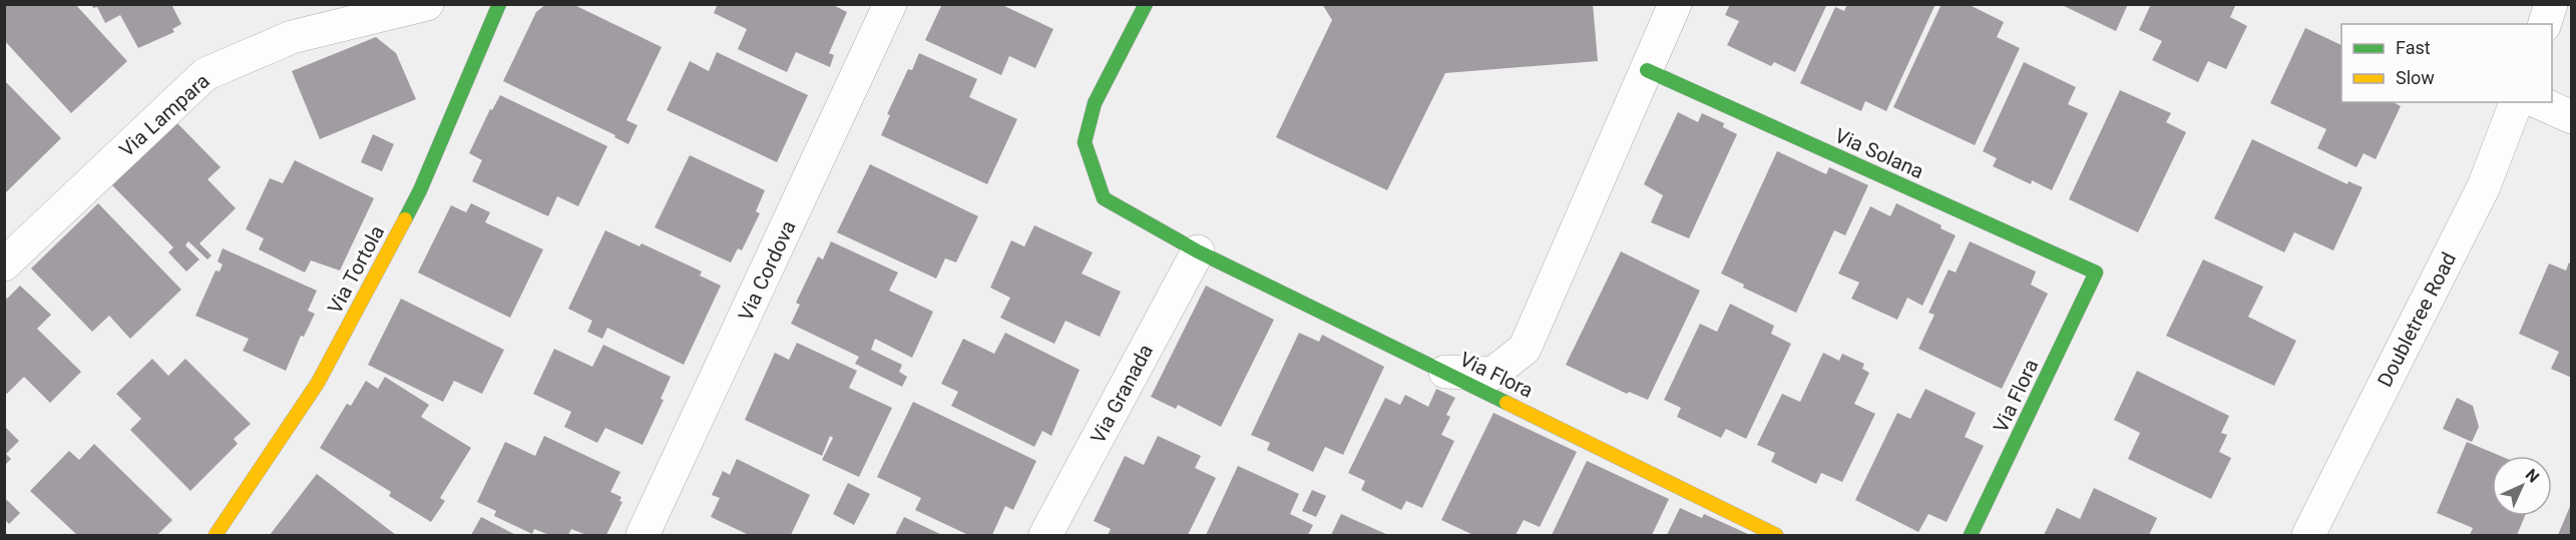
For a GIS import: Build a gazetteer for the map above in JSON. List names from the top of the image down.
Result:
{
  "streets": {
    "street": [
      "Via Lampara",
      "Via Solana",
      "Via Tortola",
      "Via Cordova",
      "Doubletree Road",
      "Via Flora",
      "Via Granada"
    ]
  },
  "crossings": [
    ["Via Solana", "Via Flora"],
    ["Via Flora", "Via Granada"]
  ],
  "legend": ["Fast", "Slow"],
  "north": "top right"
}
